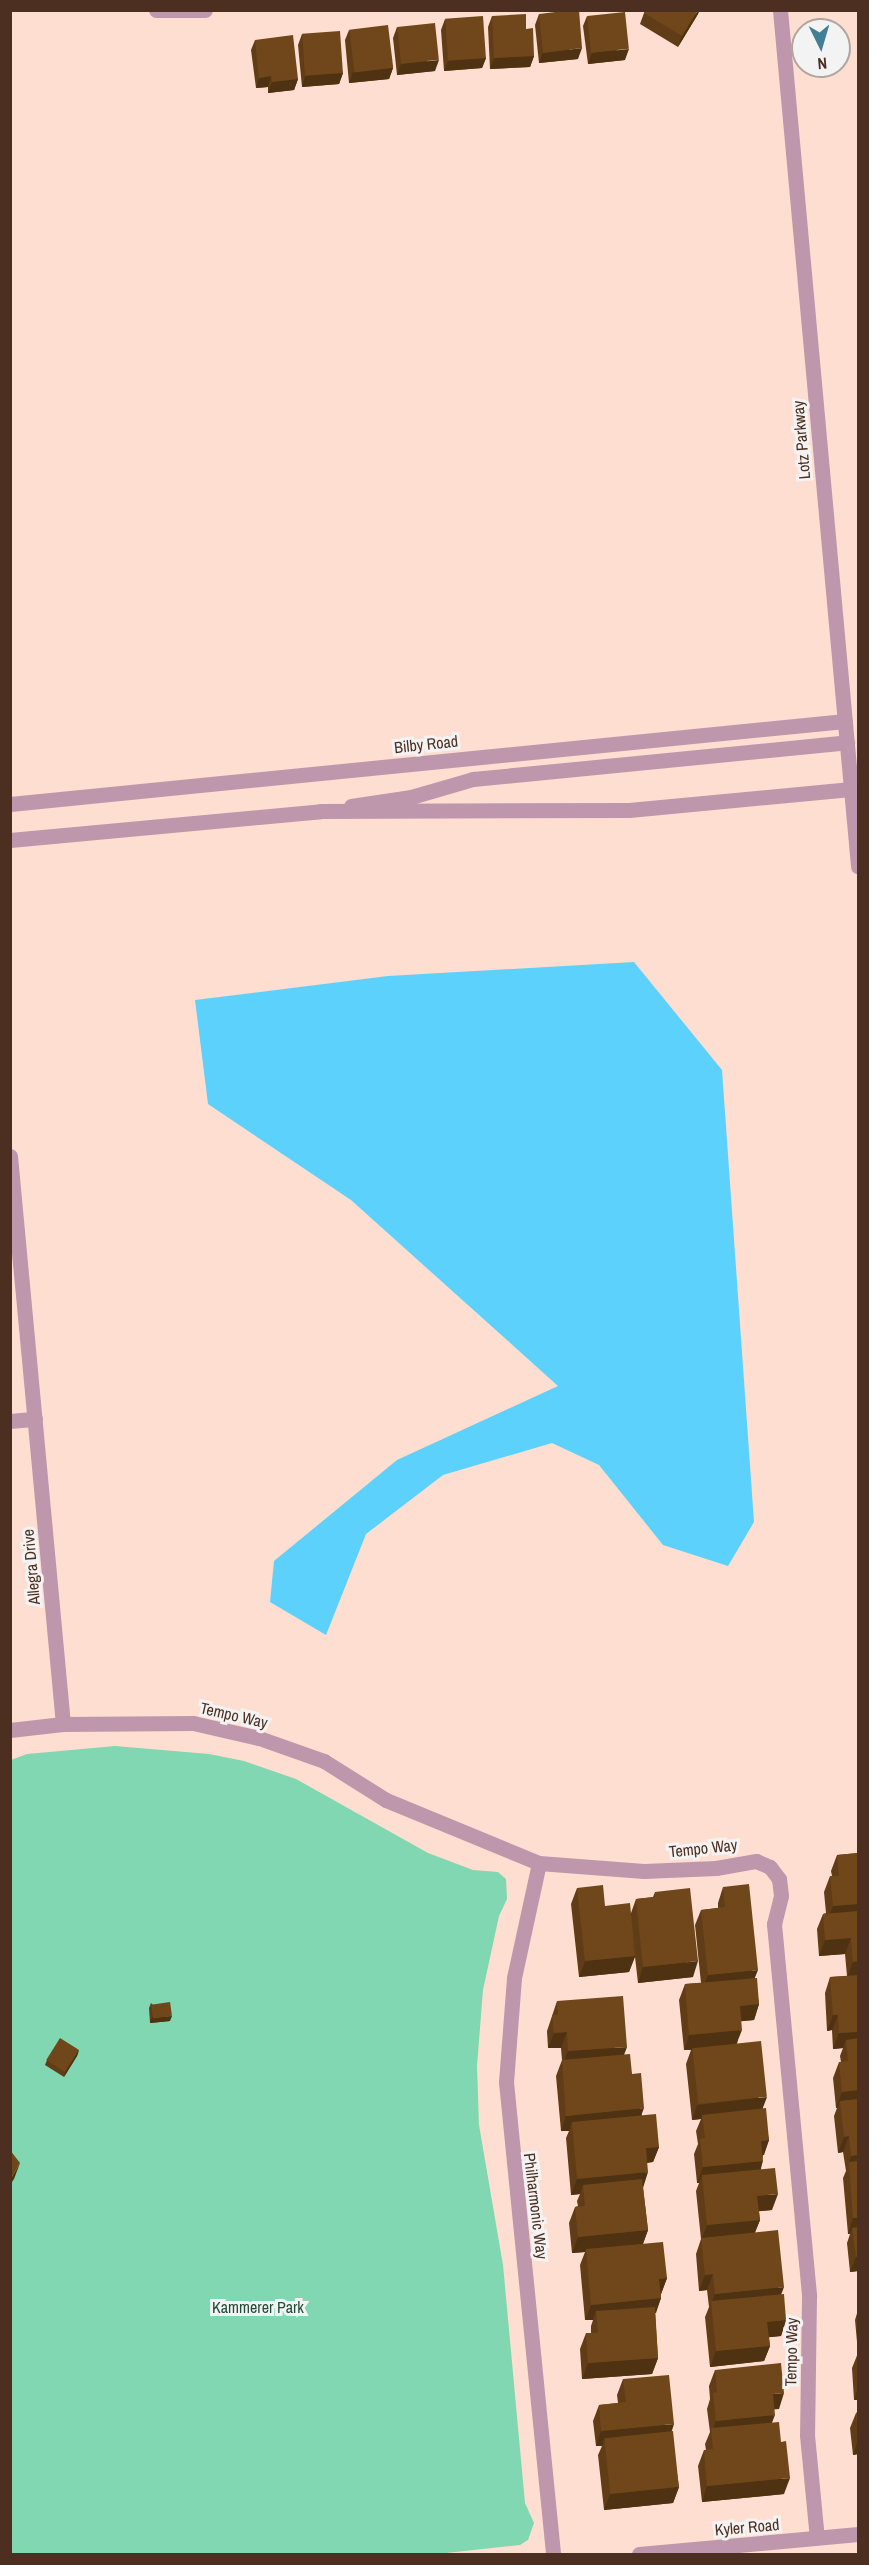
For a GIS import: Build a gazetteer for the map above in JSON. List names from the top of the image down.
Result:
{
  "streets": {
    "street": [
      "Lotz Parkway",
      "Bilby Road",
      "Allegra Drive",
      "Tempo Way",
      "Philharmonic Way",
      "Kyler Road"
    ]
  },
  "crossings": [
    ["Lotz Parkway", "Bilby Road"],
    ["Allegra Drive", "Tempo Way"],
    ["Tempo Way", "Philharmonic Way"],
    ["Tempo Way", "Kyler Road"]
  ],
  "parks": ["Kammerer Park"],
  "north": "bottom"
}
